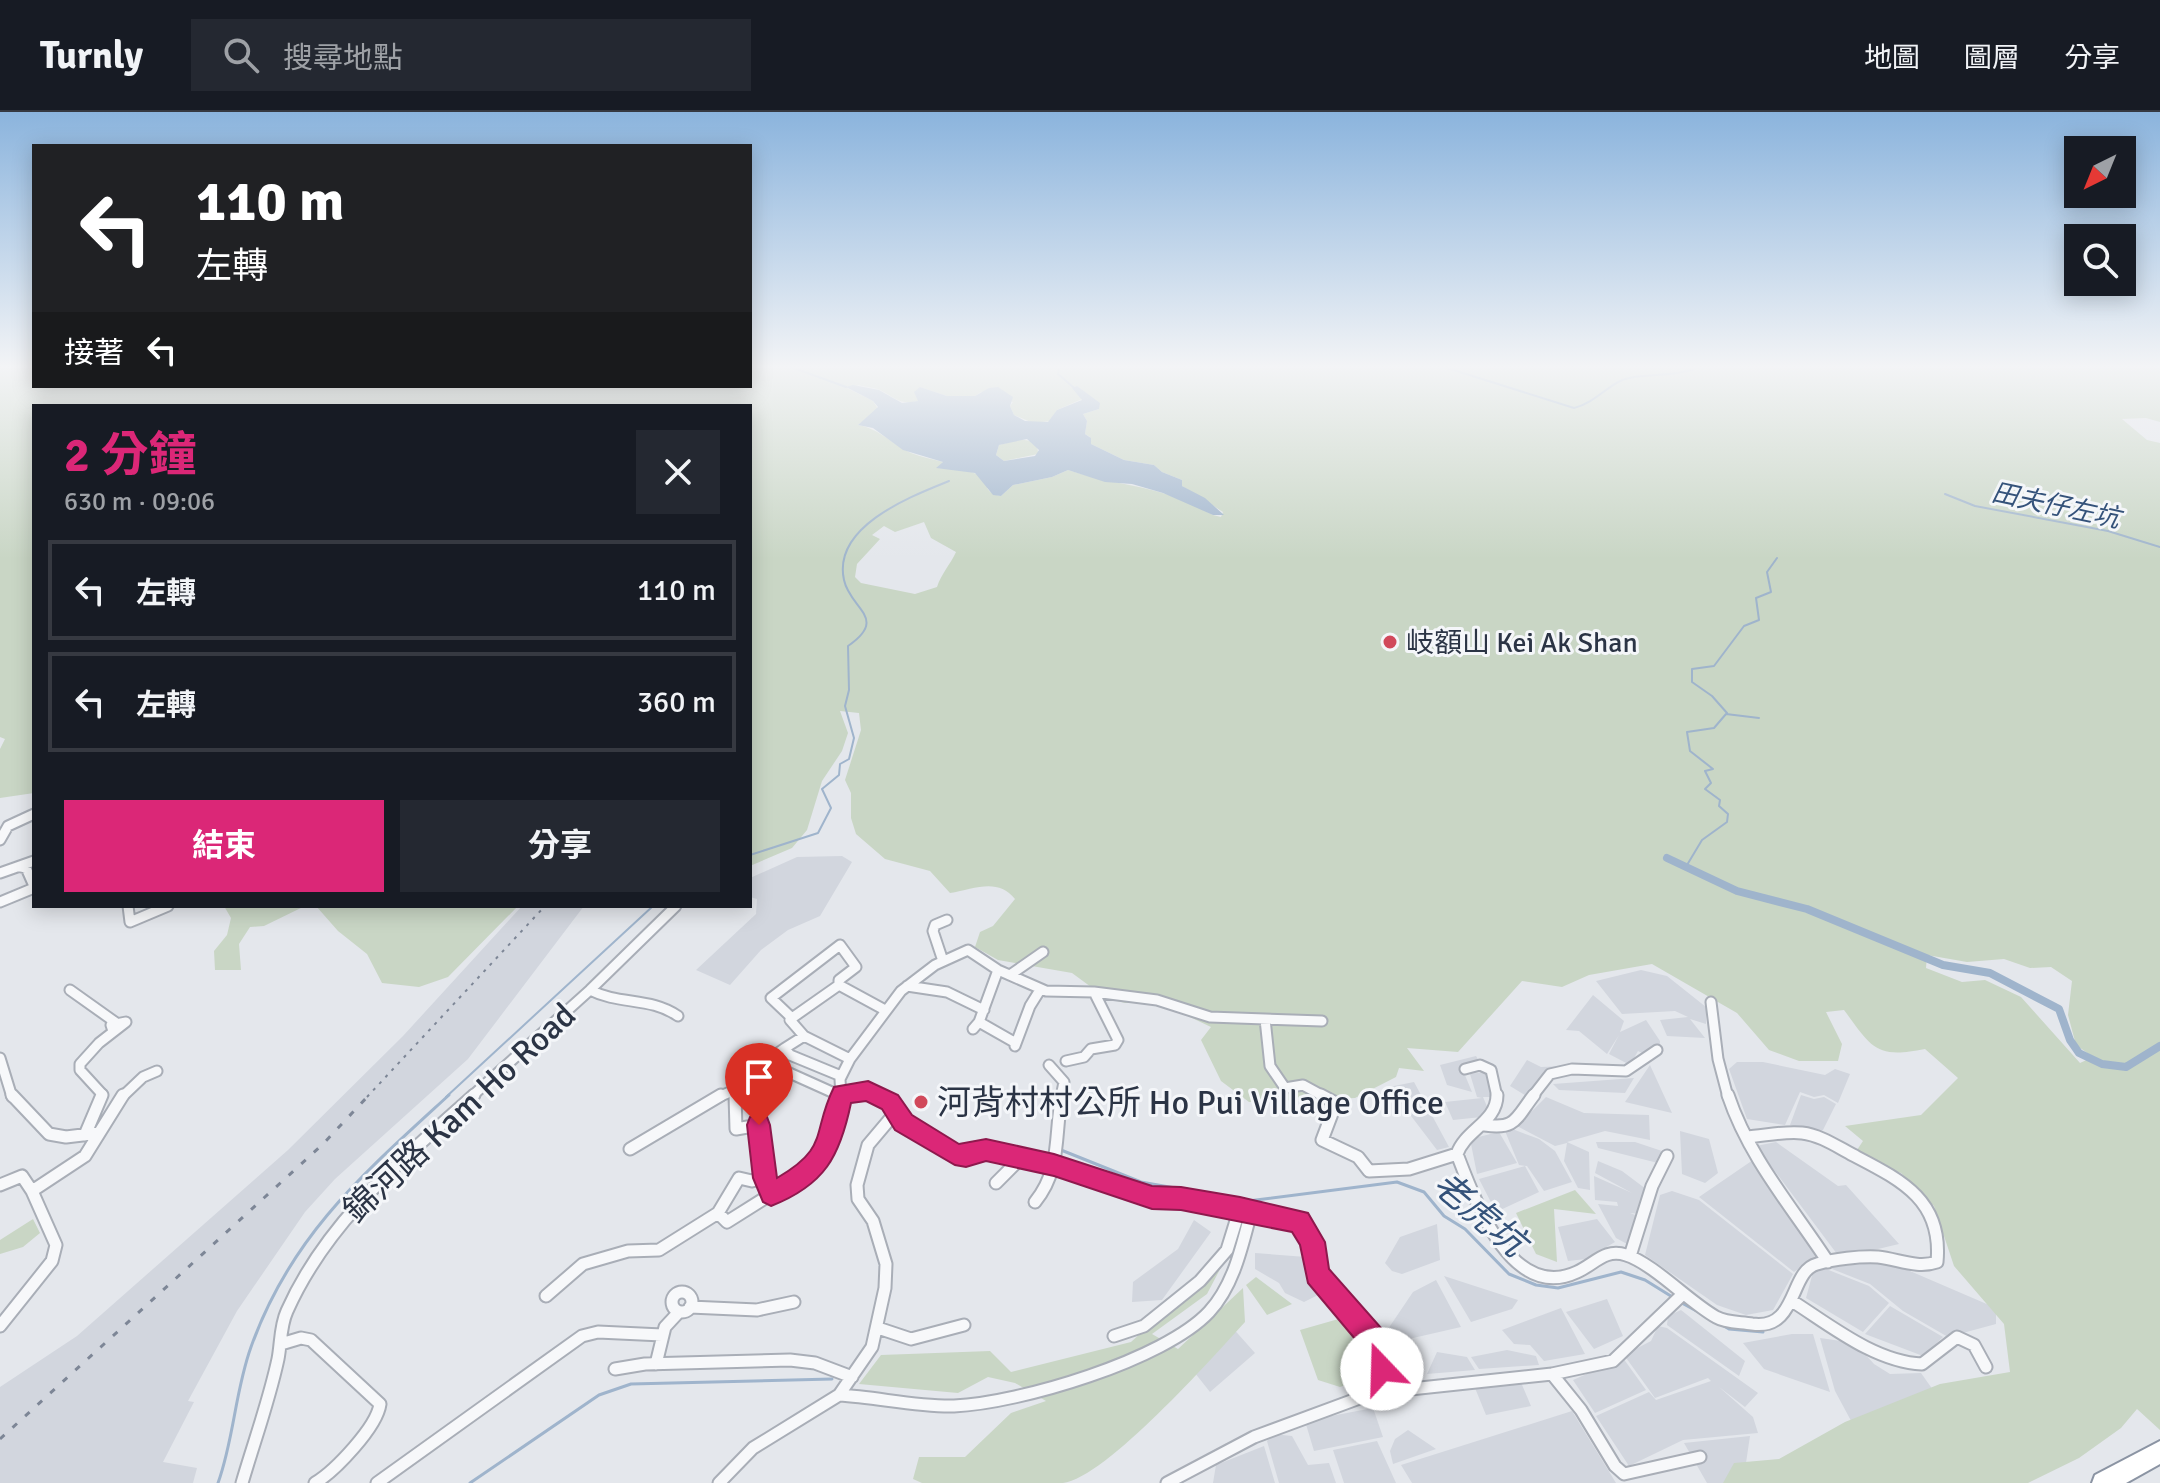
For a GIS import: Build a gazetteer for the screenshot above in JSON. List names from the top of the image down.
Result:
{
  "streets": {
    "street": ["錦河路 Kam Ho Road"]
  },
  "water": ["田夫仔左坑", "老虎坑"],
  "places": ["岐額山 Kei Ak Shan", "河背村村公所 Ho Pui Village Office"],
  "north": "bottom left",
  "page": {
    "header": "Turnly",
    "search": "搜尋地點",
    "nav": ["地圖", "圖層", "分享"],
    "turn": ["110 m", "左轉"],
    "then": "接著",
    "heading": ["2 分鐘", "630 m · 09:06"],
    "list": [
      {
        "name": "左轉",
        "value": "110 m"
      },
      {
        "name": "左轉",
        "value": "360 m"
      }
    ],
    "buttons": ["結束", "分享"]
  }
}
